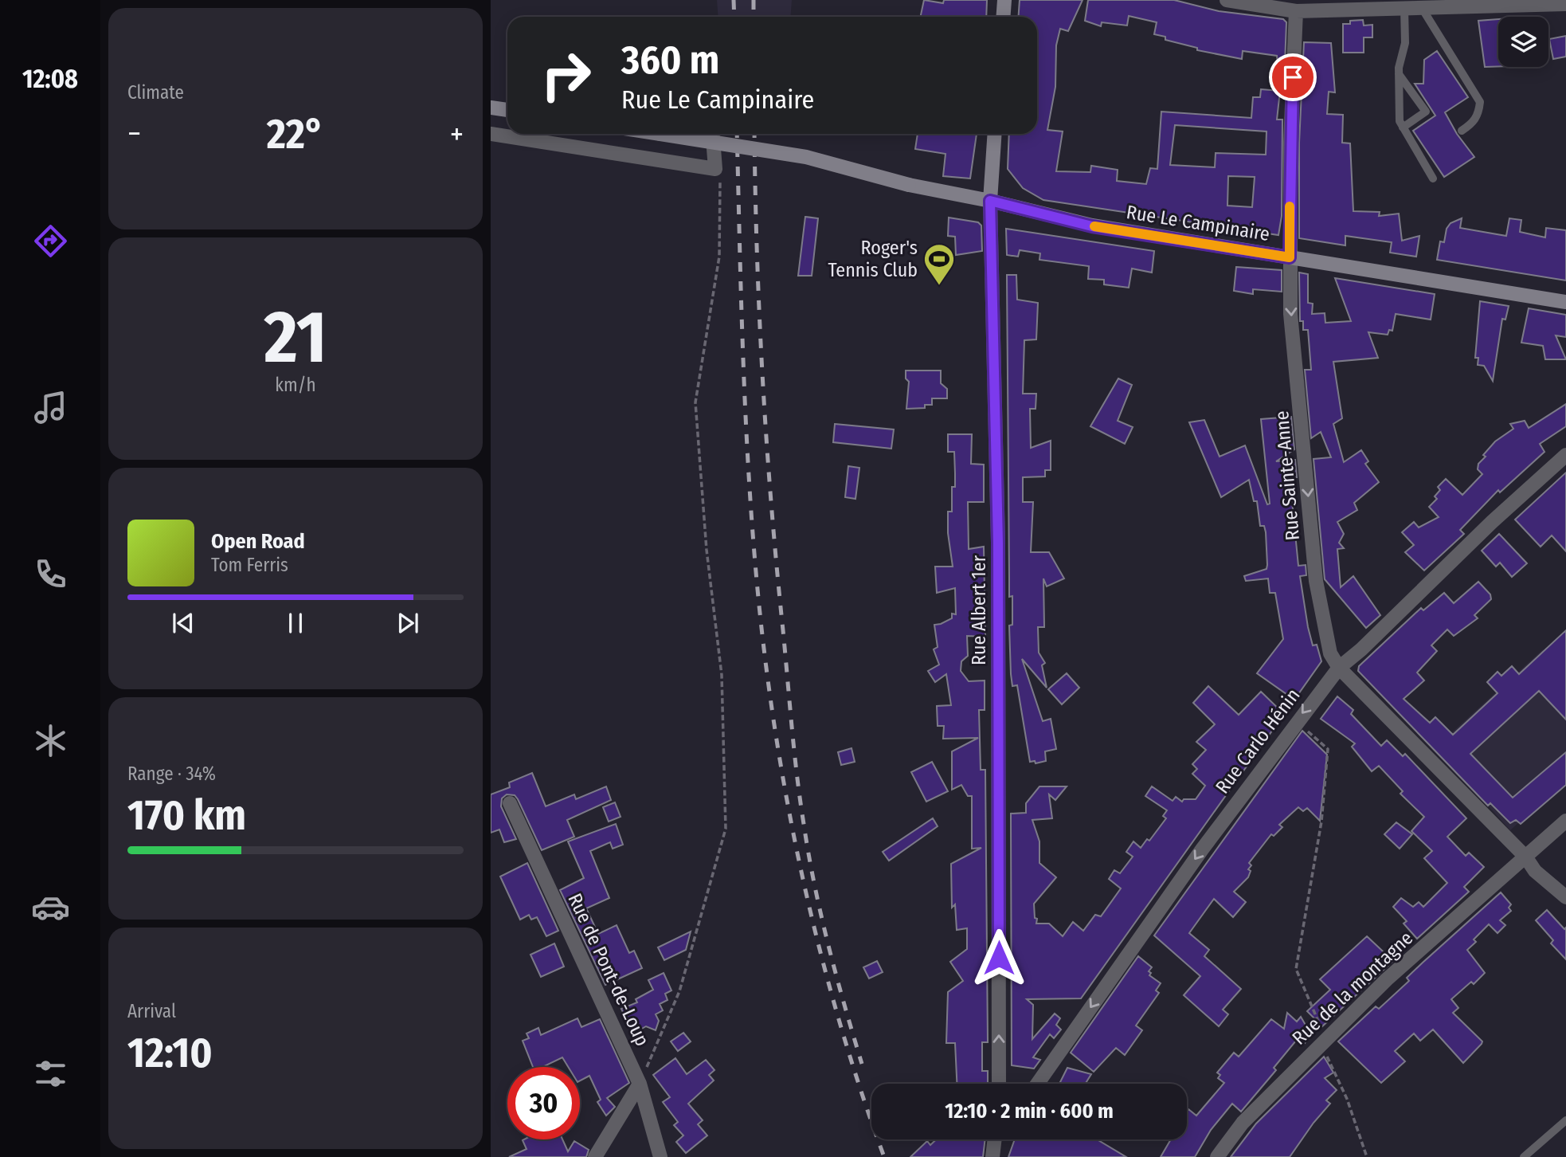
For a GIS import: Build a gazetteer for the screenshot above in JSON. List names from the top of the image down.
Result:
{
  "streets": {
    "main road": ["Rue Le Campinaire", "Rue Albert 1er"],
    "street": [
      "Rue Sainte-Anne",
      "Rue Carlo Hénin",
      "Rue de Pont-de-Loup",
      "Rue de la montagne"
    ]
  },
  "crossings": [
    ["Rue Le Campinaire", "Rue Sainte-Anne"],
    ["Rue Le Campinaire", "Rue Albert 1er"],
    ["Rue Sainte-Anne", "Rue Carlo Hénin"],
    ["Rue Sainte-Anne", "Rue de la montagne"]
  ],
  "one_way": ["Rue Sainte-Anne", "Rue Albert 1er", "Rue Carlo Hénin"],
  "places": {
    "sports": ["Roger's Tennis Club"]
  },
  "page": {
    "tabs": "12:08",
    "tile": [
      "Climate",
      ["21", "km/h"],
      ["Range · 34%", "170 km"],
      ["Arrival", "12:10"]
    ],
    "turn": ["360 m", "Rue Le Campinaire"],
    "heat": ["−", "22°", "+"],
    "song": ["Open Road", "Tom Ferris"],
    "limit": "30",
    "trip": "12:10 · 2 min · 600 m"
  }
}
